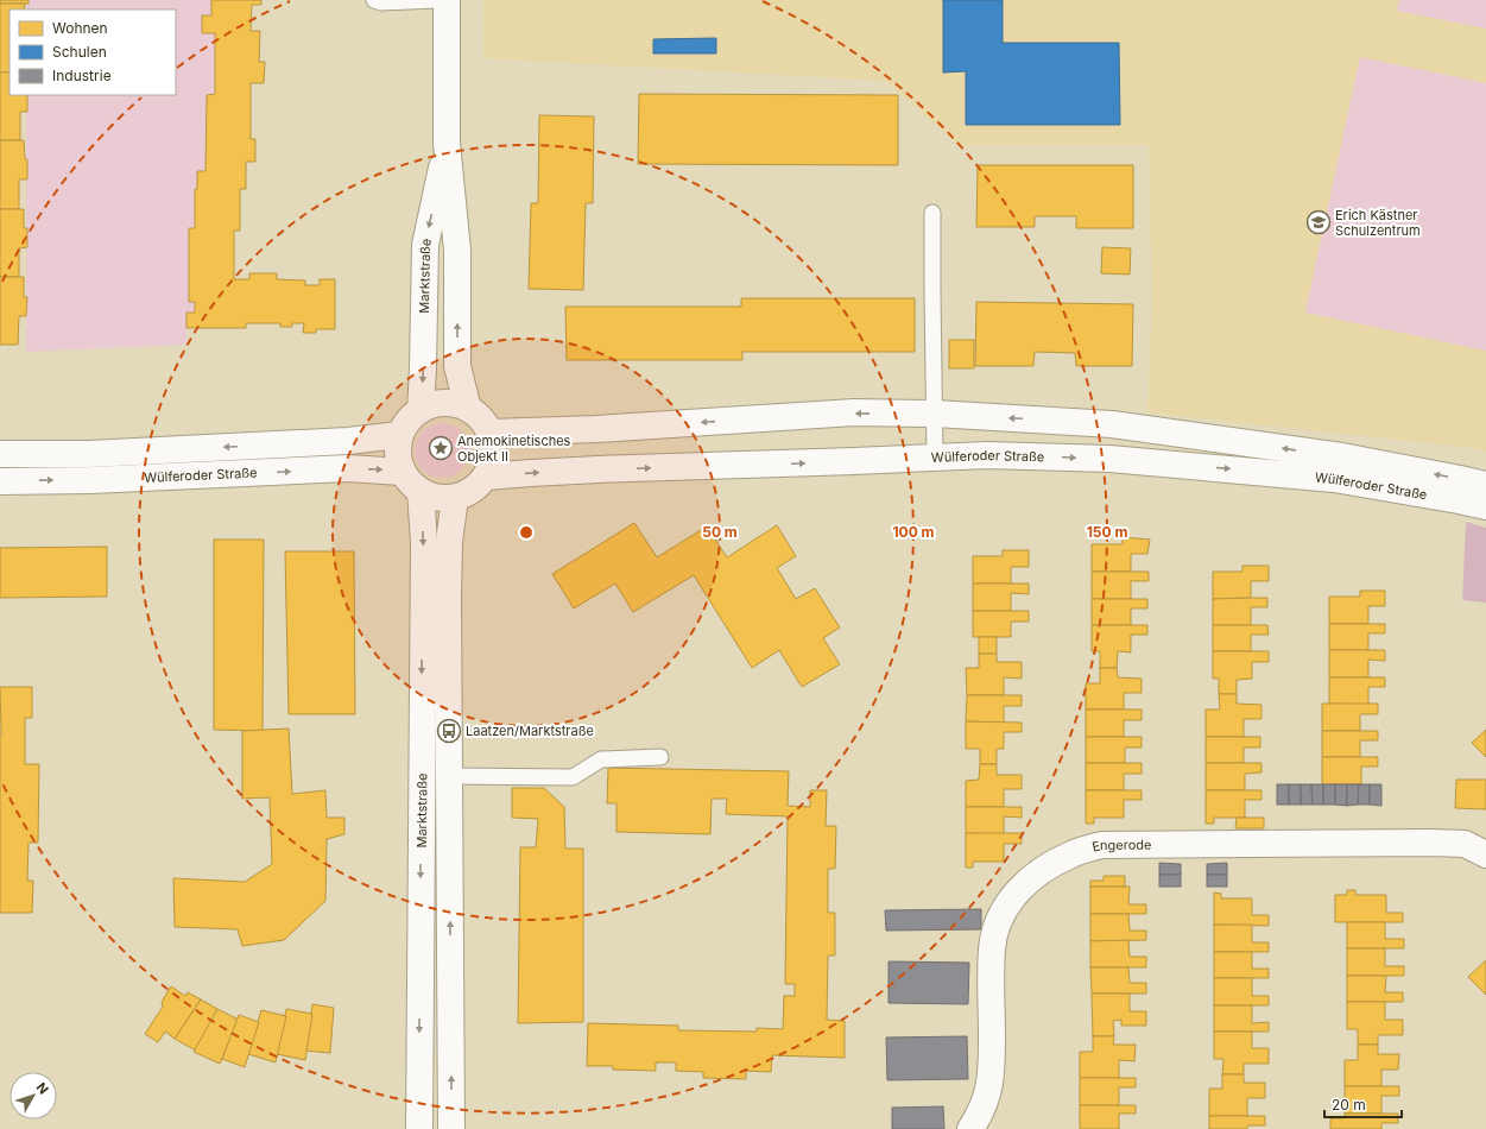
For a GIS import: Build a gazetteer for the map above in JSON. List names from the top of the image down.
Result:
{
  "streets": {
    "street": ["Marktstraße", "Wülferoder Straße", "Engerode"]
  },
  "crossings": [
    ["Marktstraße", "Wülferoder Straße"]
  ],
  "places": {
    "school or university": ["Erich Kästner Schulzentrum"],
    "place": ["Anemokinetisches Objekt II"],
    "bus stop": ["Laatzen/Marktstraße"]
  },
  "legend": ["Wohnen", "Schulen", "Industrie"],
  "scale_bar": "20 m",
  "north": "top right",
  "rings": ["50 m", "100 m", "150 m"]
}
